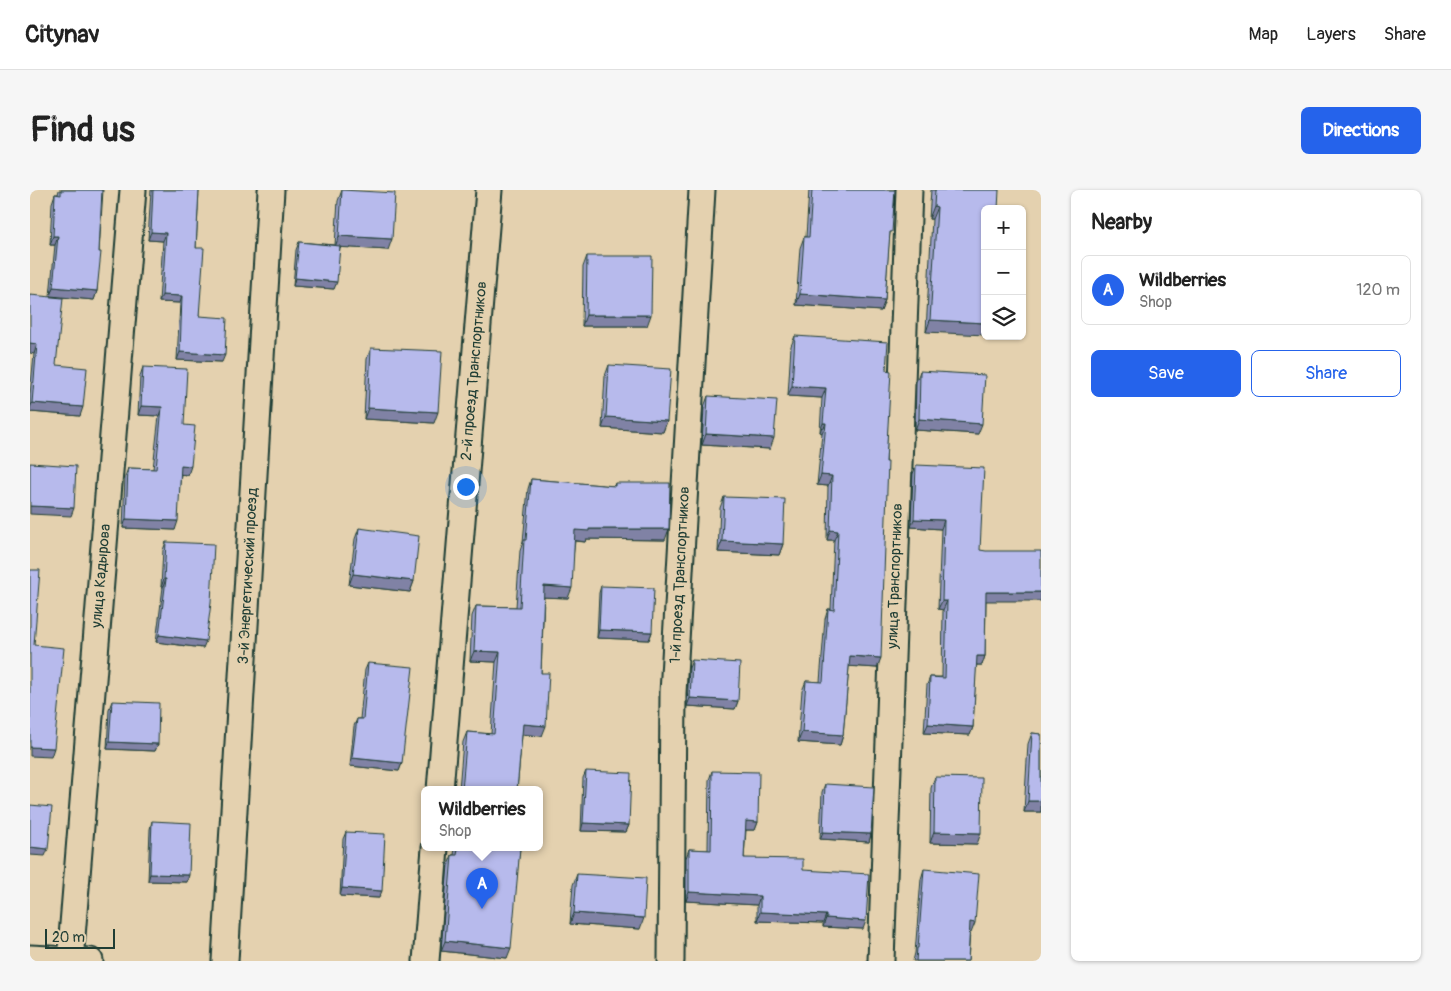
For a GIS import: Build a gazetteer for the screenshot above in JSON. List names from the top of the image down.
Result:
{
  "streets": {
    "street": [
      "2-й проезд Транспортников",
      "1-й проезд Транспортников",
      "улица Кадырова",
      "3-й Энергетический проезд",
      "улица Транспортников"
    ]
  },
  "scale_bar": "20 m",
  "page": {
    "header": "Citynav",
    "nav": ["Map", "Layers", "Share"],
    "buttons": [
      "Directions",
      ["Save", "Share"]
    ],
    "title": "Find us",
    "heading": "Nearby",
    "map_buttons": ["+", "−"],
    "list": [
      {
        "mark": "A",
        "name": "Wildberries",
        "note": "Shop",
        "value": "120 m"
      }
    ],
    "popup": ["Wildberries", "Shop"],
    "pins": "A",
    "scale": "20 m"
  }
}
